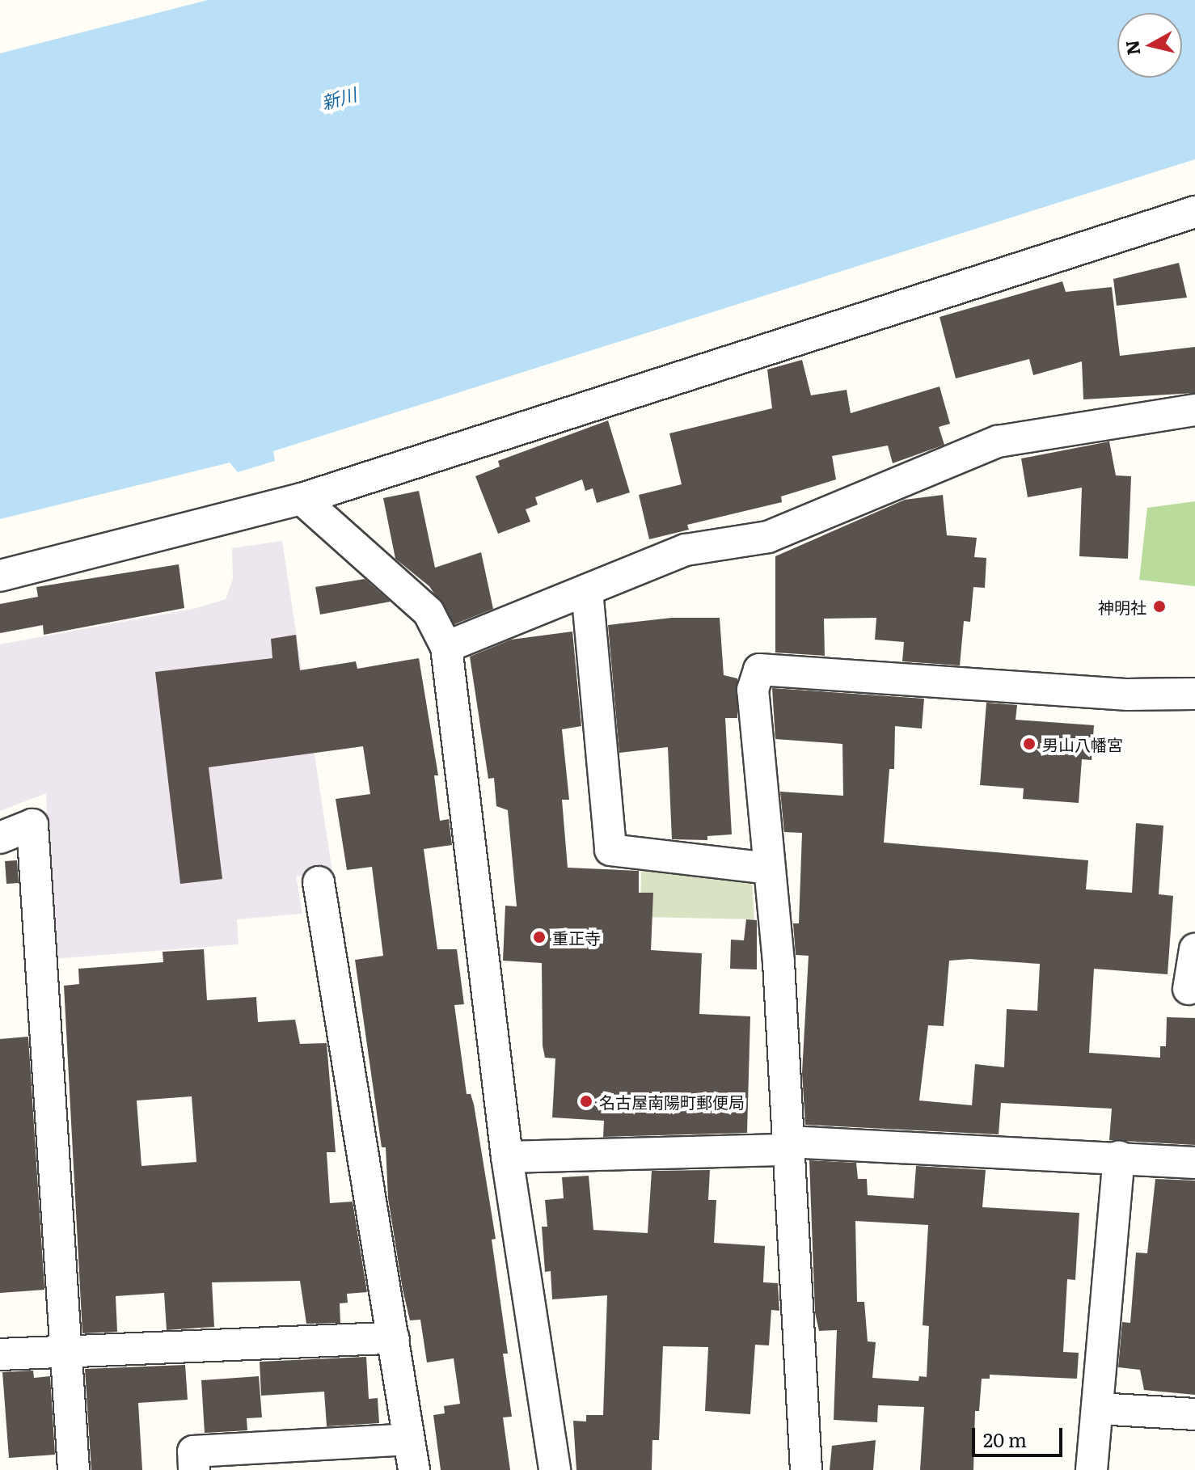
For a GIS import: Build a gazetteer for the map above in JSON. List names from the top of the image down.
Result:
{
  "water": ["新川"],
  "places": [
    "神明社",
    "男山八幡宮",
    "重正寺",
    "名古屋南陽町郵便局"
  ],
  "scale_bar": "20 m",
  "north": "left"
}
